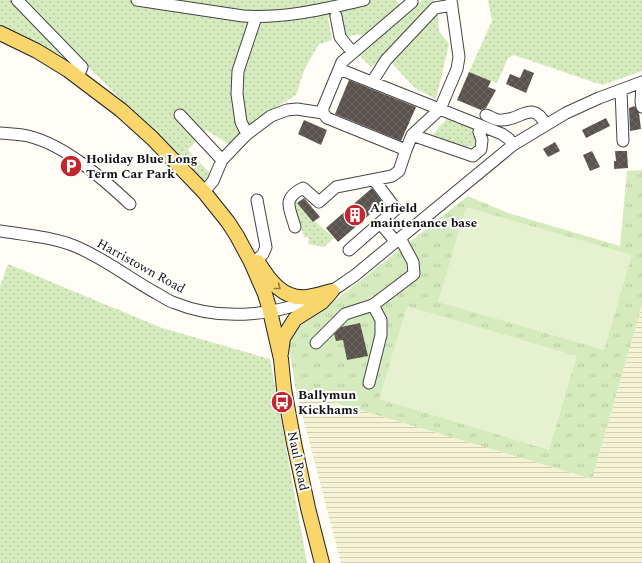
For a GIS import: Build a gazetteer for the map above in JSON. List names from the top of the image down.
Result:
{
  "streets": {
    "main road": ["Naul Road"],
    "street": ["Harristown Road"]
  },
  "crossings": [
    ["Harristown Road", "Naul Road"]
  ],
  "places": {
    "parking": ["Holiday Blue Long Term Car Park"],
    "building": ["Airfield maintenance base"],
    "bus stop": ["Ballymun Kickhams"]
  }
}
